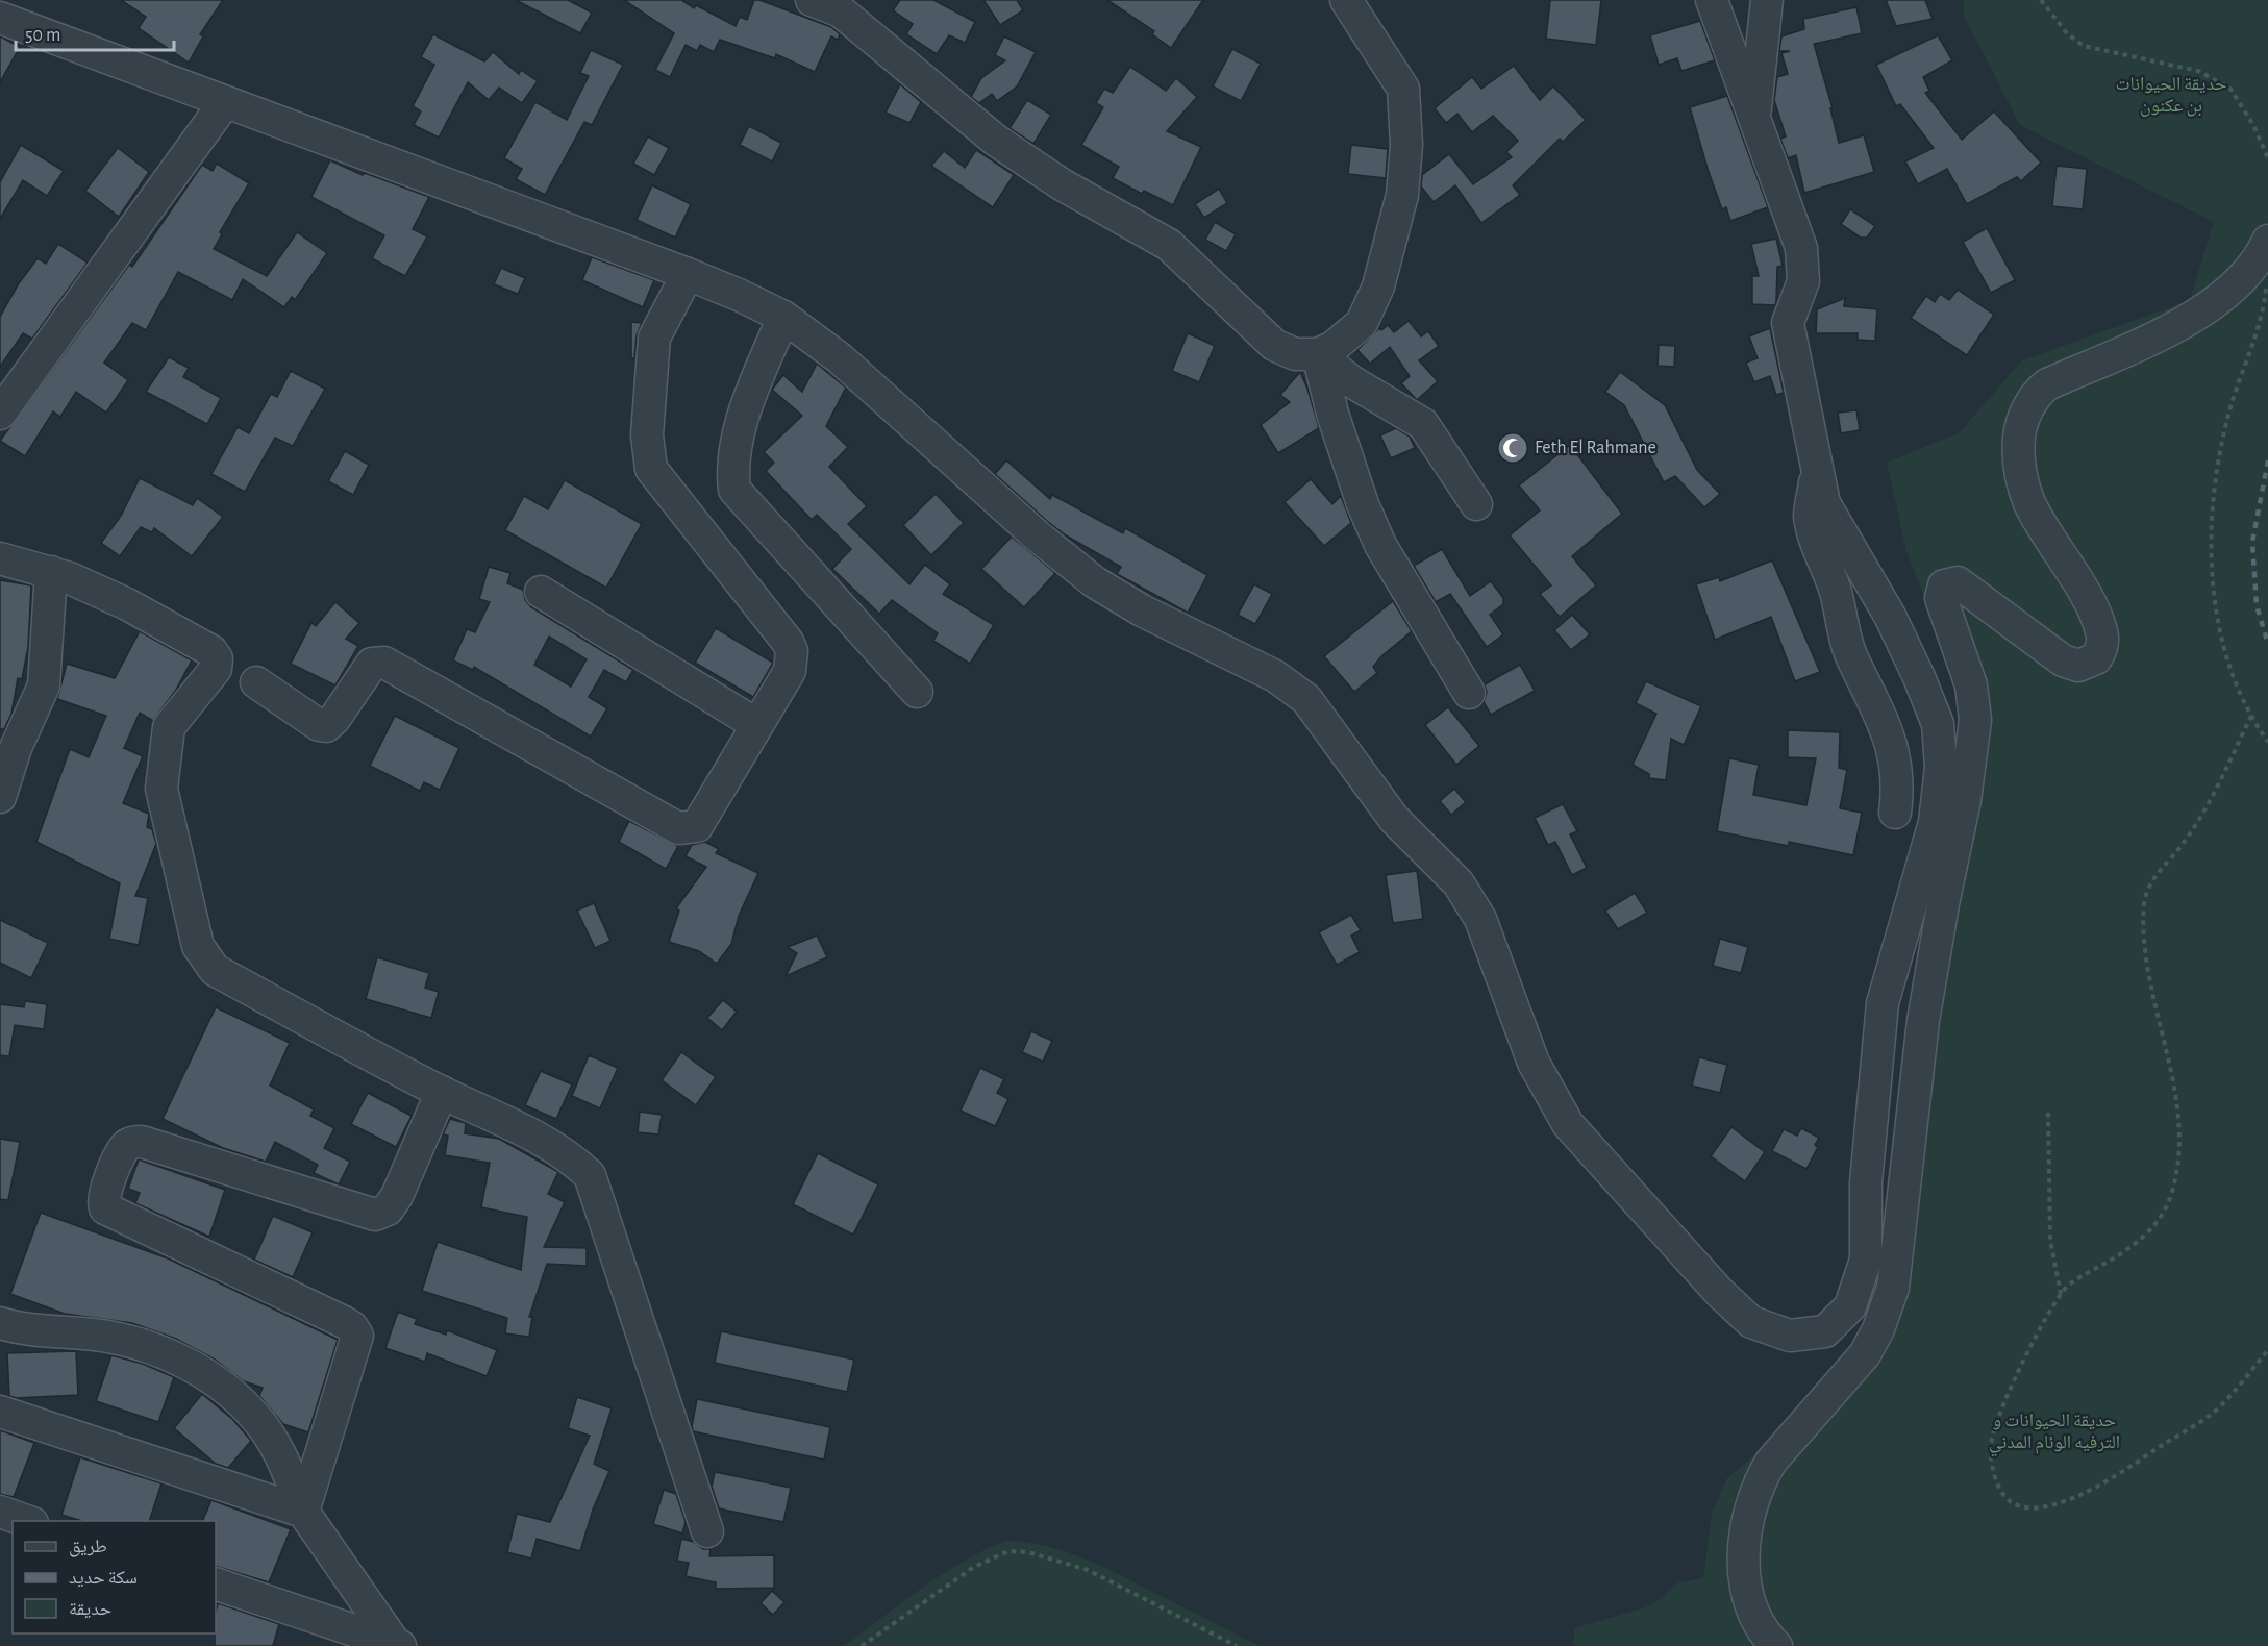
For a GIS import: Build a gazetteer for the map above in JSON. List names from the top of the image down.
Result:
{
  "parks": ["حديقة الحيوانات بن عكنون", "حديقة الحيوانات و الترفيه الوئام المدني"],
  "places": {
    "mosque": ["Feth El Rahmane"]
  },
  "legend": ["طريق", "سكة حديد", "حديقة"],
  "scale_bar": "50 m"
}
